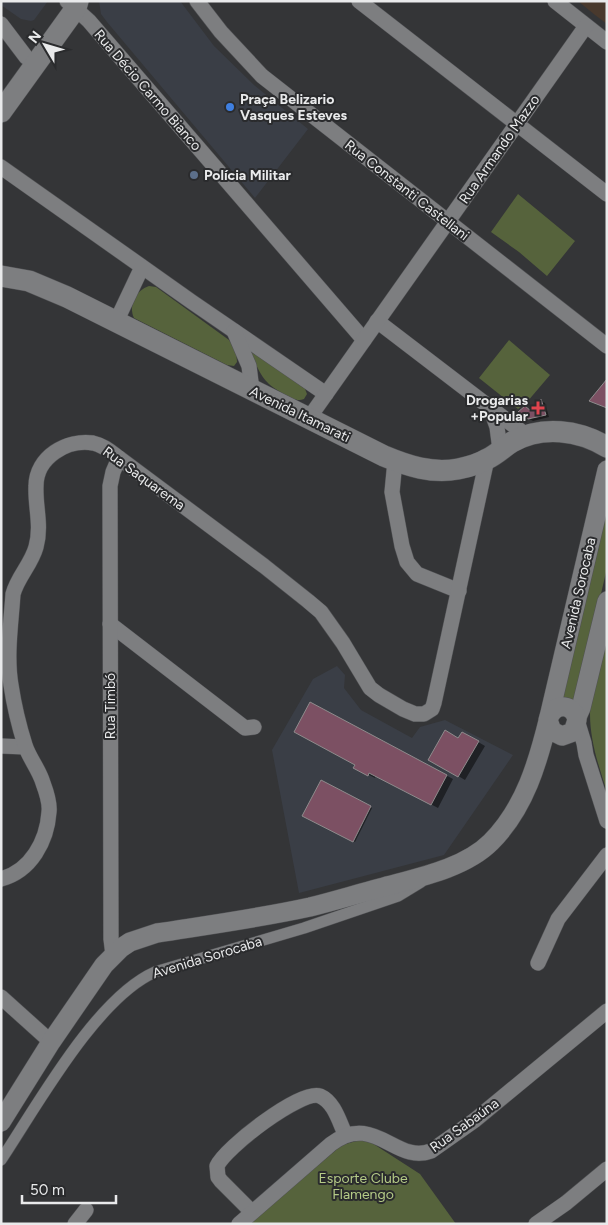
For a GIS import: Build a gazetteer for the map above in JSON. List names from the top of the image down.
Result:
{
  "streets": {
    "main road": ["Avenida Itamarati"],
    "street": [
      "Rua Décio Carmo Bianco",
      "Rua Armando Mazzo",
      "Rua Constanti Castellani",
      "Rua Saquarema",
      "Avenida Sorocaba",
      "Rua Timbó",
      "Rua Sabaúna"
    ]
  },
  "crossings": [
    ["Rua Décio Carmo Bianco", "Rua Armando Mazzo"],
    ["Rua Armando Mazzo", "Rua Constanti Castellani"],
    ["Rua Armando Mazzo", "Avenida Itamarati"],
    ["Rua Saquarema", "Rua Timbó"],
    ["Avenida Sorocaba", "Rua Timbó"]
  ],
  "parks": ["Esporte Clube Flamengo"],
  "places": {
    "other": ["Praça Belizario Vasques Esteves", "Polícia Militar"],
    "health": ["Drogarias +Popular"]
  },
  "scale_bar": "50 m",
  "north": "top left"
}
